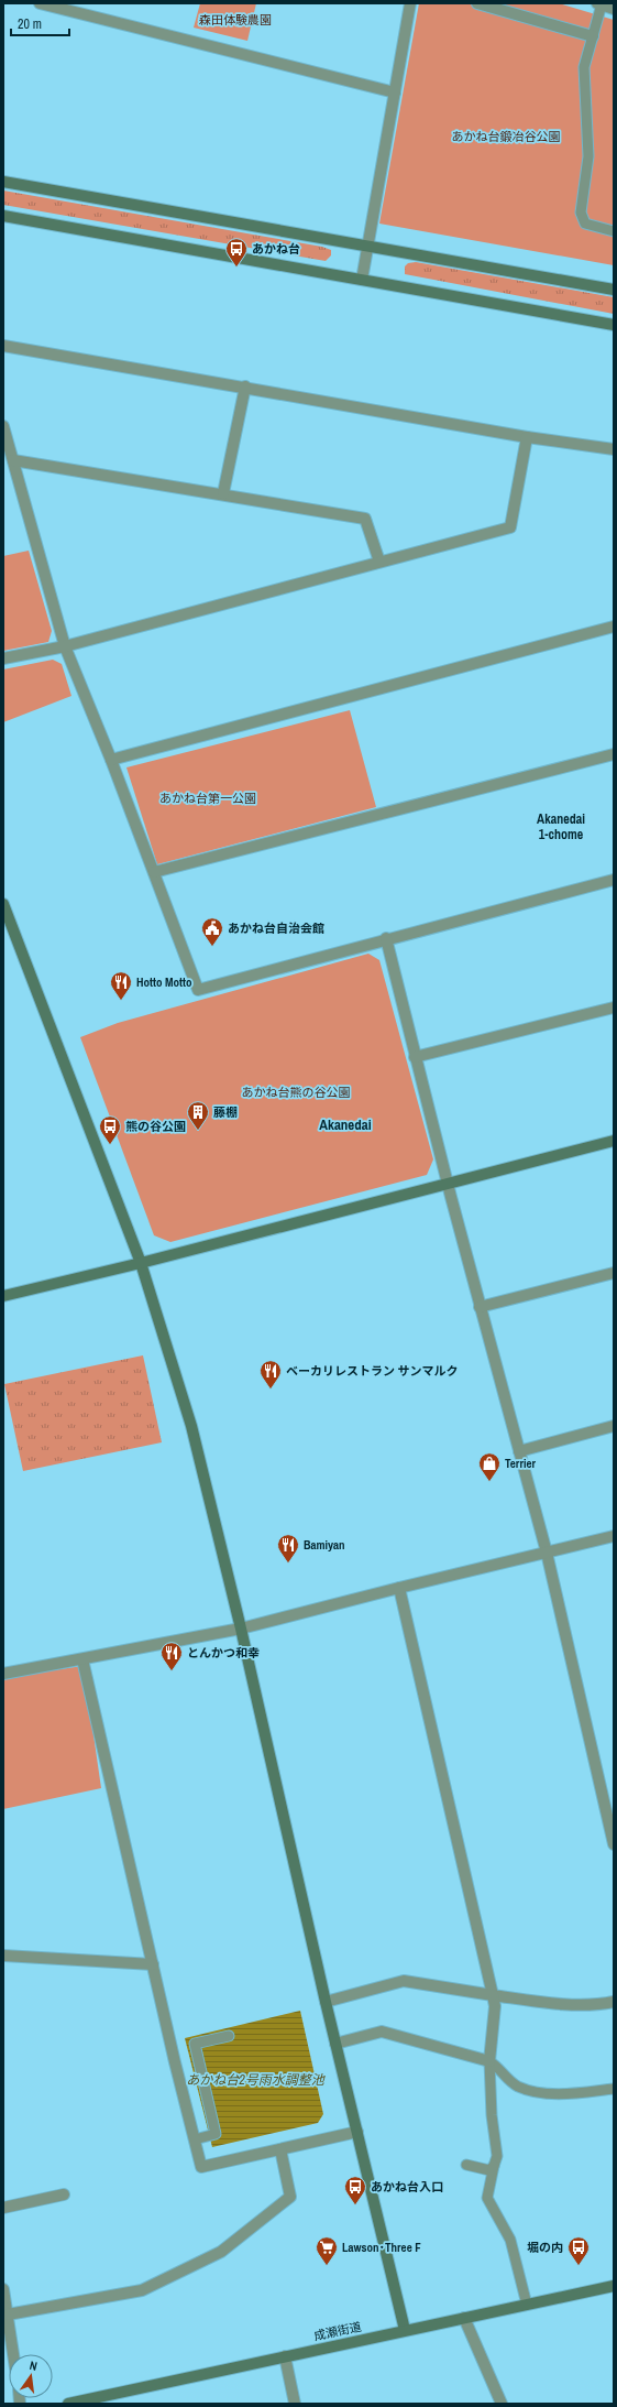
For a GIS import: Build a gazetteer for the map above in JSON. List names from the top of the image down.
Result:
{
  "streets": {
    "street": ["成瀬街道"]
  },
  "districts": ["Akanedai 1-chome", "Akanedai"],
  "water": ["あかね台2号雨水調整池"],
  "parks": [
    "森田体験農園",
    "あかね台鍛冶谷公園",
    "あかね台第一公園",
    "あかね台熊の谷公園"
  ],
  "places": {
    "bus stop": [
      "あかね台",
      "熊の谷公園",
      "あかね台入口",
      "堀の内"
    ],
    "public building": ["あかね台自治会館"],
    "restaurant": [
      "Hotto Motto",
      "ベーカリレストラン サンマルク",
      "Bamiyan",
      "とんかつ和幸"
    ],
    "building": ["藤棚"],
    "shop": ["Terrier"],
    "supermarket": ["Lawson･Three F"]
  },
  "scale_bar": "20 m",
  "north": "top"
}
